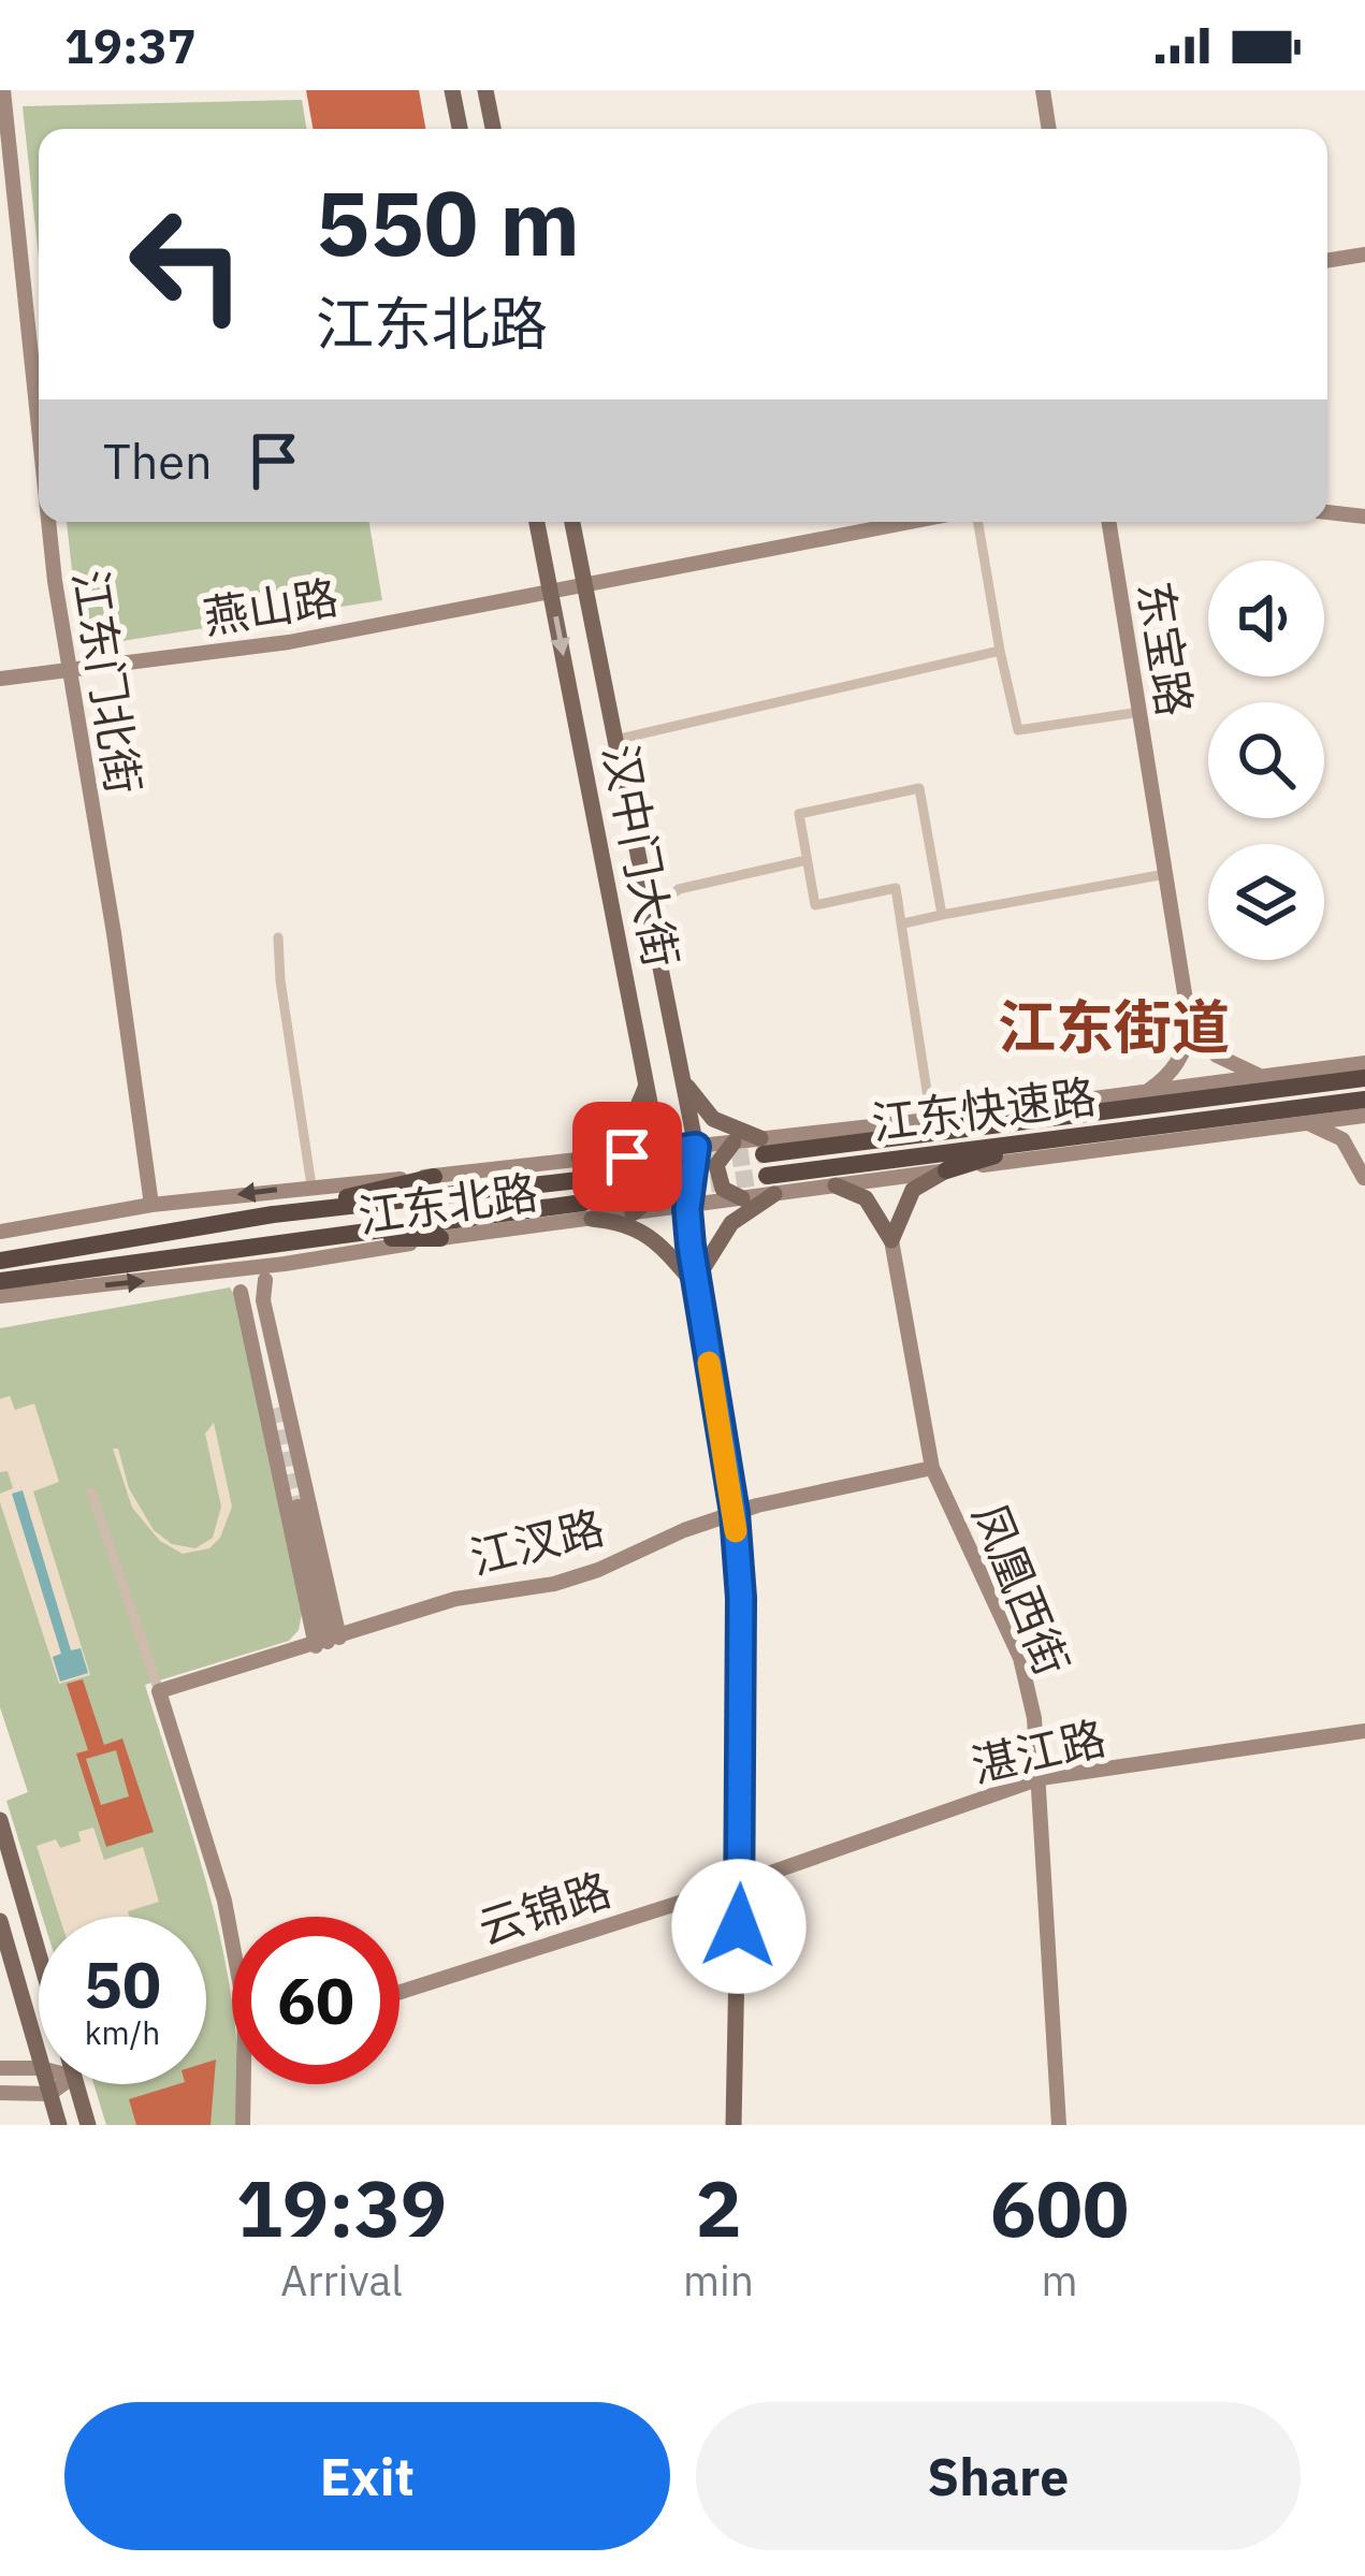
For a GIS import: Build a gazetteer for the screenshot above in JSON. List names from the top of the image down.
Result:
{
  "streets": {
    "highway": ["江东快速路"],
    "main road": ["汉中门大街"],
    "street": [
      "燕山路",
      "东宝路",
      "江东门北街",
      "江东北路",
      "江汊路",
      "凤凰西街",
      "湛江路",
      "云锦路"
    ]
  },
  "crossings": [
    ["燕山路", "江东门北街"],
    ["燕山路", "汉中门大街"],
    ["江东门北街", "江东北路"],
    ["汉中门大街", "江东北路"],
    ["汉中门大街", "江汊路"],
    ["汉中门大街", "湛江路"],
    ["汉中门大街", "云锦路"],
    ["江东快速路", "江东北路"],
    ["江汊路", "凤凰西街"],
    ["凤凰西街", "湛江路"],
    ["湛江路", "云锦路"]
  ],
  "districts": ["江东街道"],
  "page": {
    "status": "19:37",
    "turn": ["550 m", "江东北路"],
    "then": "Then",
    "speed": "50 km/h",
    "limit": "60",
    "eta": [
      "19:39",
      "Arrival",
      "2",
      "min",
      "600",
      "m"
    ],
    "buttons": ["Exit", "Share"]
  }
}
